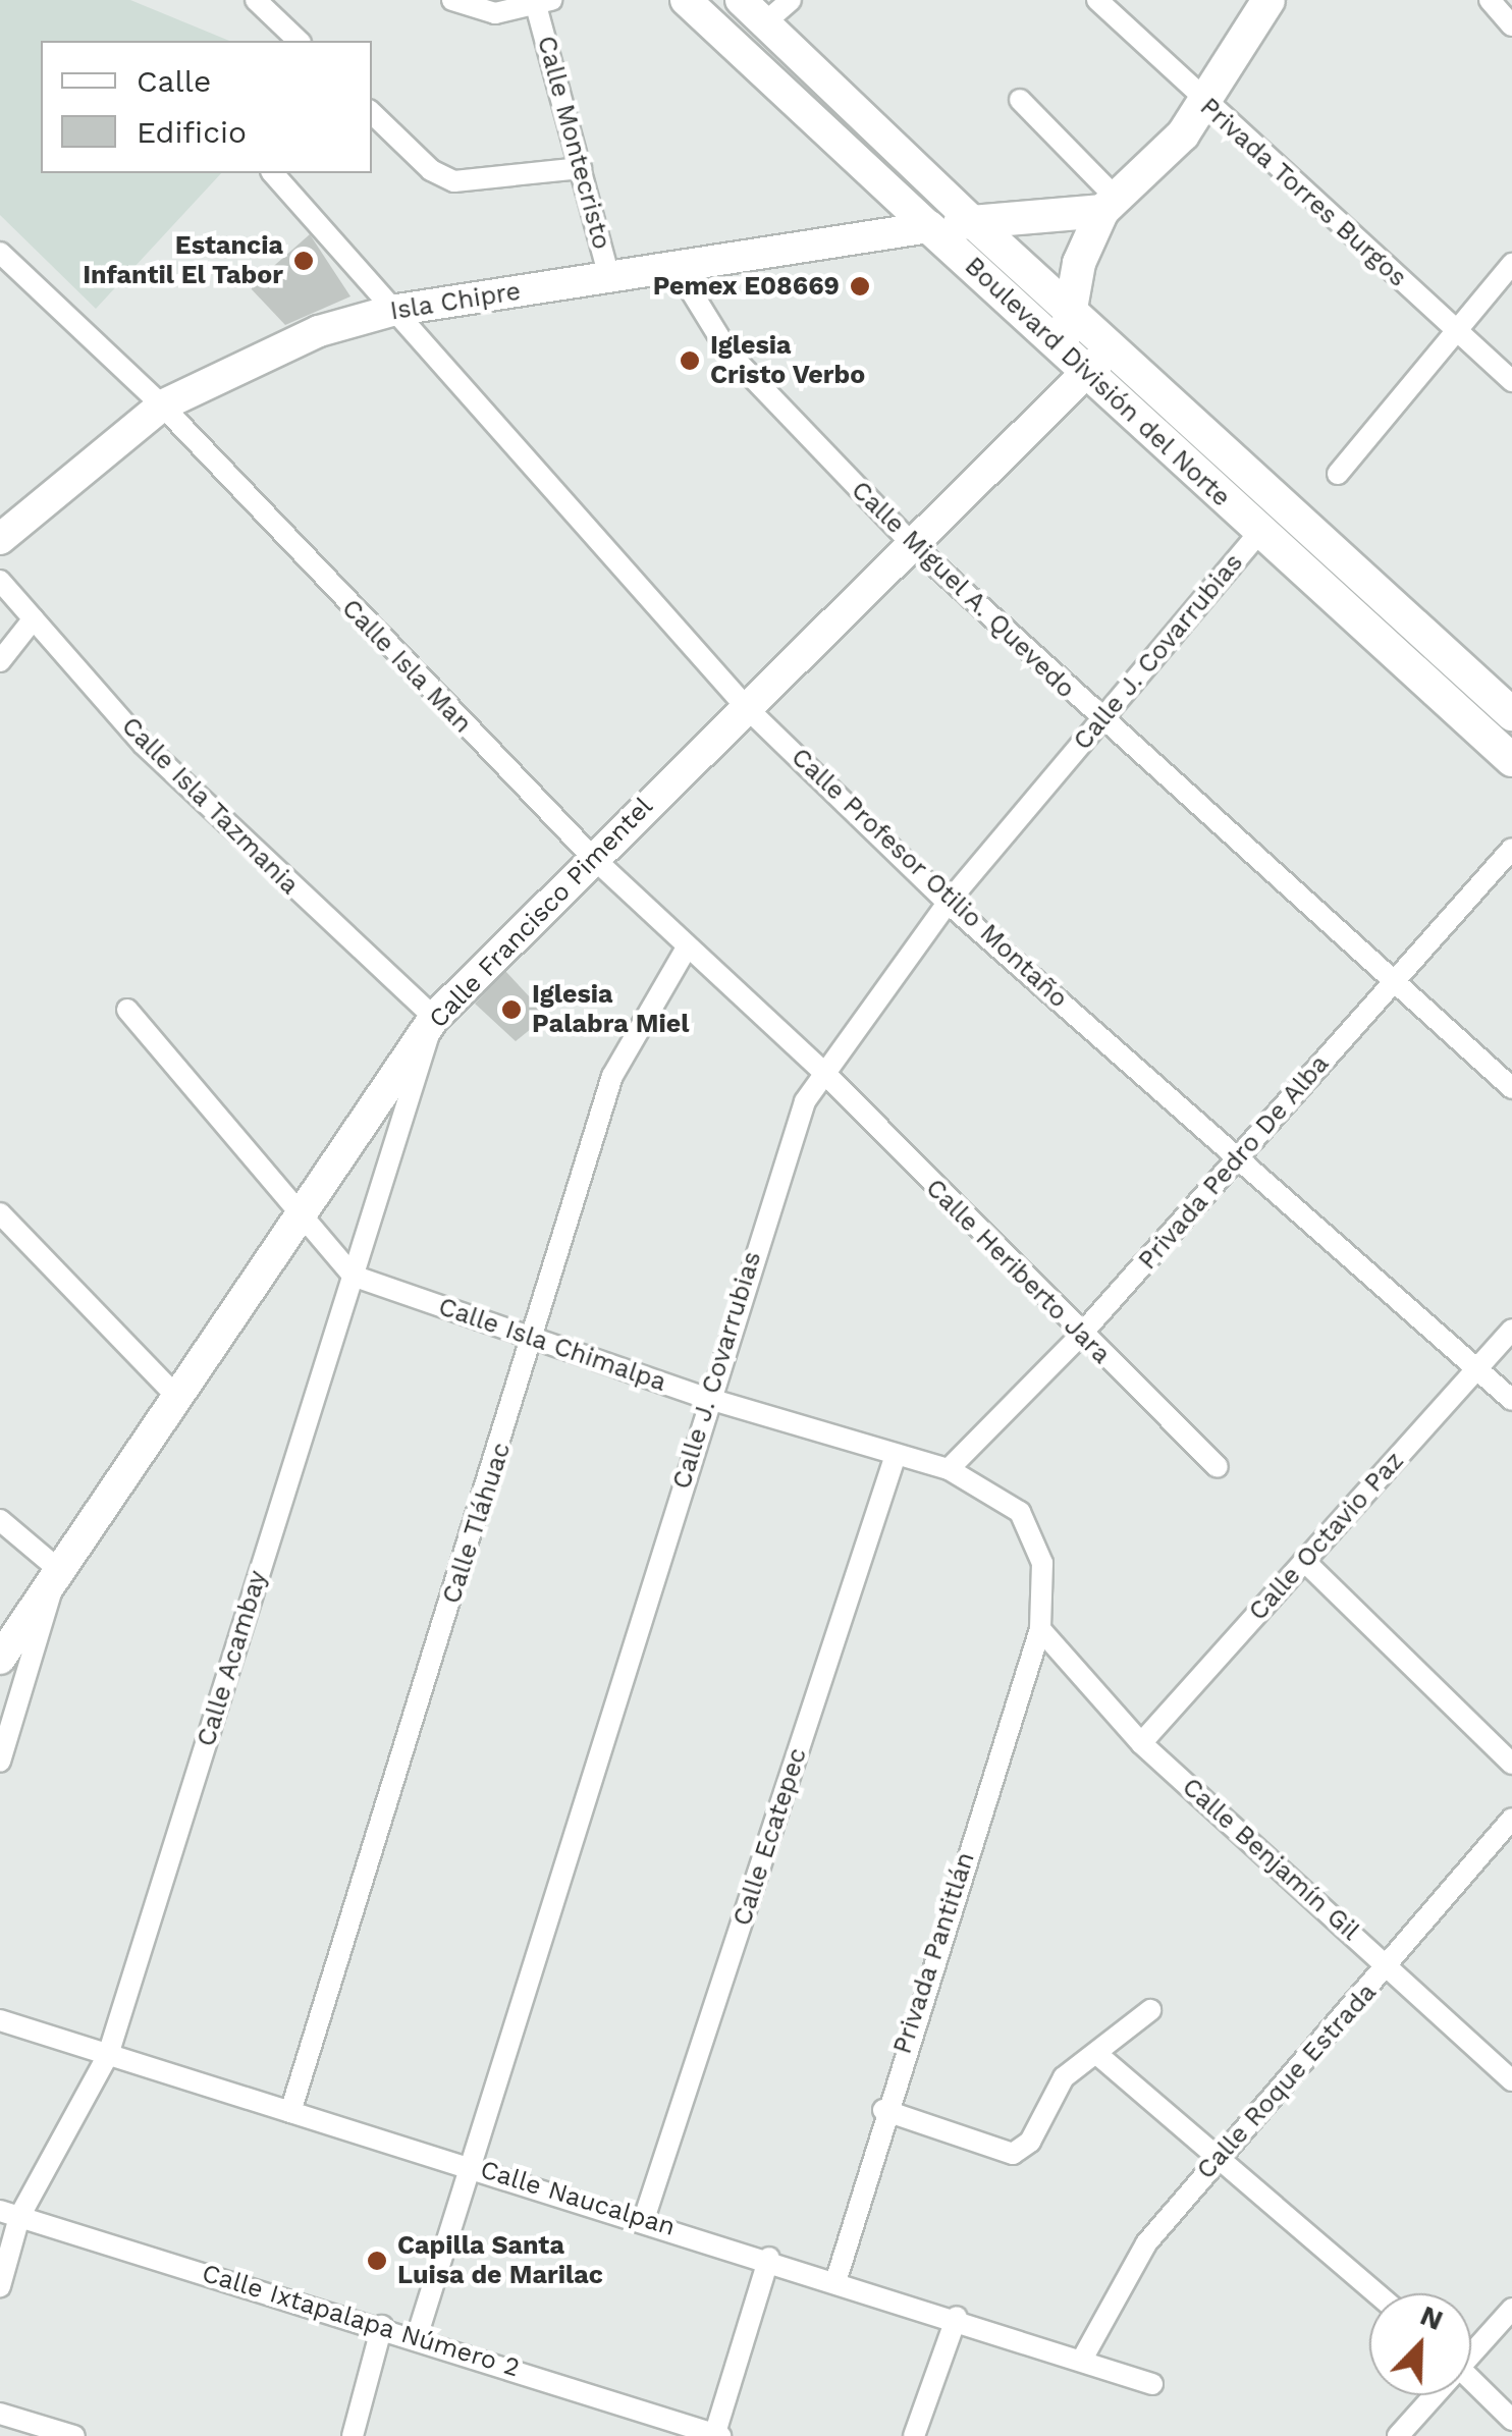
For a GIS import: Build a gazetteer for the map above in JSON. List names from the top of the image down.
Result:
{
  "streets": {
    "main road": ["Isla Chipre", "Boulevard División del Norte", "Calle Francisco Pimentel"],
    "street": [
      "Calle Montecristo",
      "Privada Torres Burgos",
      "Calle Miguel A. Quevedo",
      "Calle J. Covarrubias",
      "Calle Isla Man",
      "Calle Isla Tazmania",
      "Calle Profesor Otilio Montaño",
      "Privada Pedro De Alba",
      "Calle Heriberto Jara",
      "Calle Isla Chimalpa",
      "Calle Tláhuac",
      "Calle Octavio Paz",
      "Calle Acambay",
      "Calle Ecatepec",
      "Calle Benjamín Gil",
      "Privada Pantitlán",
      "Calle Roque Estrada",
      "Calle Naucalpan",
      "Calle Ixtapalapa Número 2"
    ]
  },
  "crossings": [
    ["Calle Montecristo", "Isla Chipre"],
    ["Isla Chipre", "Boulevard División del Norte"],
    ["Isla Chipre", "Calle Miguel A. Quevedo"],
    ["Isla Chipre", "Calle Isla Man"],
    ["Isla Chipre", "Calle Profesor Otilio Montaño"],
    ["Boulevard División del Norte", "Calle J. Covarrubias"],
    ["Boulevard División del Norte", "Calle Francisco Pimentel"],
    ["Calle Miguel A. Quevedo", "Calle J. Covarrubias"],
    ["Calle Miguel A. Quevedo", "Calle Francisco Pimentel"],
    ["Calle Miguel A. Quevedo", "Privada Pedro De Alba"],
    ["Calle J. Covarrubias", "Calle Isla Man"],
    ["Calle J. Covarrubias", "Calle Profesor Otilio Montaño"],
    ["Calle J. Covarrubias", "Calle Heriberto Jara"],
    ["Calle J. Covarrubias", "Calle Isla Chimalpa"],
    ["Calle J. Covarrubias", "Calle Naucalpan"],
    ["Calle J. Covarrubias", "Calle Ixtapalapa Número 2"],
    ["Calle Isla Man", "Calle Francisco Pimentel"],
    ["Calle Isla Man", "Calle Heriberto Jara"],
    ["Calle Isla Man", "Calle Tláhuac"],
    ["Calle Isla Tazmania", "Calle Francisco Pimentel"],
    ["Calle Isla Tazmania", "Calle Acambay"],
    ["Calle Profesor Otilio Montaño", "Calle Francisco Pimentel"],
    ["Calle Profesor Otilio Montaño", "Privada Pedro De Alba"],
    ["Calle Profesor Otilio Montaño", "Calle Octavio Paz"],
    ["Calle Francisco Pimentel", "Calle Isla Chimalpa"],
    ["Calle Francisco Pimentel", "Calle Acambay"],
    ["Privada Pedro De Alba", "Calle Heriberto Jara"],
    ["Privada Pedro De Alba", "Calle Isla Chimalpa"],
    ["Calle Isla Chimalpa", "Calle Tláhuac"],
    ["Calle Isla Chimalpa", "Calle Acambay"],
    ["Calle Isla Chimalpa", "Calle Ecatepec"],
    ["Calle Isla Chimalpa", "Calle Benjamín Gil"],
    ["Calle Isla Chimalpa", "Privada Pantitlán"],
    ["Calle Tláhuac", "Calle Naucalpan"],
    ["Calle Octavio Paz", "Calle Benjamín Gil"],
    ["Calle Acambay", "Calle Naucalpan"],
    ["Calle Acambay", "Calle Ixtapalapa Número 2"],
    ["Calle Ecatepec", "Calle Naucalpan"],
    ["Calle Benjamín Gil", "Privada Pantitlán"],
    ["Calle Benjamín Gil", "Calle Roque Estrada"],
    ["Privada Pantitlán", "Calle Naucalpan"],
    ["Calle Roque Estrada", "Calle Naucalpan"]
  ],
  "places": [
    "Estancia Infantil El Tabor",
    "Pemex E08669",
    "Iglesia Cristo Verbo",
    "Iglesia Palabra Miel",
    "Capilla Santa Luisa de Marilac"
  ],
  "legend": ["Calle", "Edificio"],
  "north": "top right"
}
